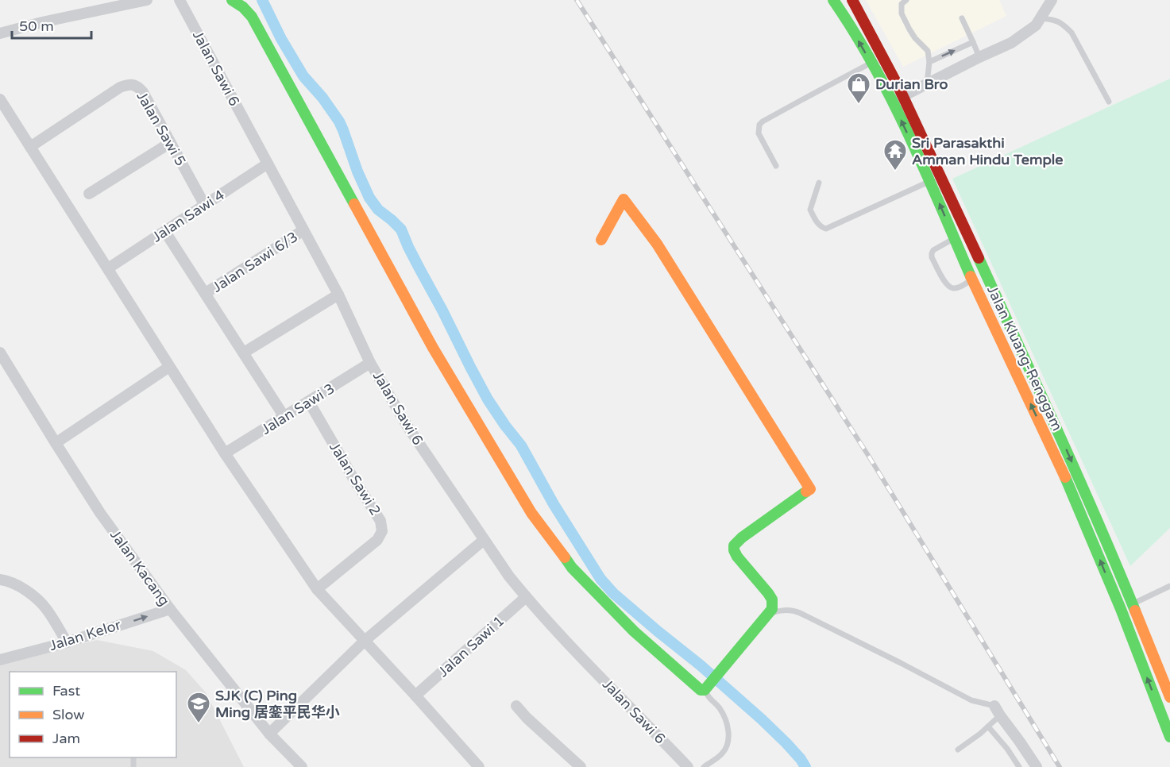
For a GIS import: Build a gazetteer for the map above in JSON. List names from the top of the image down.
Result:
{
  "streets": {
    "main road": ["Jalan Kluang-Renggam"],
    "street": [
      "Jalan Sawi 6",
      "Jalan Sawi 5",
      "Jalan Sawi 4",
      "Jalan Sawi 6/3",
      "Jalan Sawi 3",
      "Jalan Sawi 2",
      "Jalan Kacang",
      "Jalan Kelor",
      "Jalan Sawi 1"
    ]
  },
  "crossings": [
    ["Jalan Sawi 6", "Jalan Sawi 4"],
    ["Jalan Sawi 6", "Jalan Sawi 6/3"],
    ["Jalan Sawi 6", "Jalan Sawi 3"],
    ["Jalan Sawi 6", "Jalan Sawi 1"],
    ["Jalan Sawi 5", "Jalan Sawi 4"],
    ["Jalan Sawi 3", "Jalan Sawi 2"],
    ["Jalan Kacang", "Jalan Kelor"]
  ],
  "one_way": ["Jalan Kelor"],
  "places": {
    "shop": ["Durian Bro"],
    "temple": ["Sri Parasakthi Amman Hindu Temple"],
    "school or university": ["SJK (C) Ping Ming 居銮平民华小"]
  },
  "legend": ["Fast", "Slow", "Jam"],
  "scale_bar": "50 m"
}
